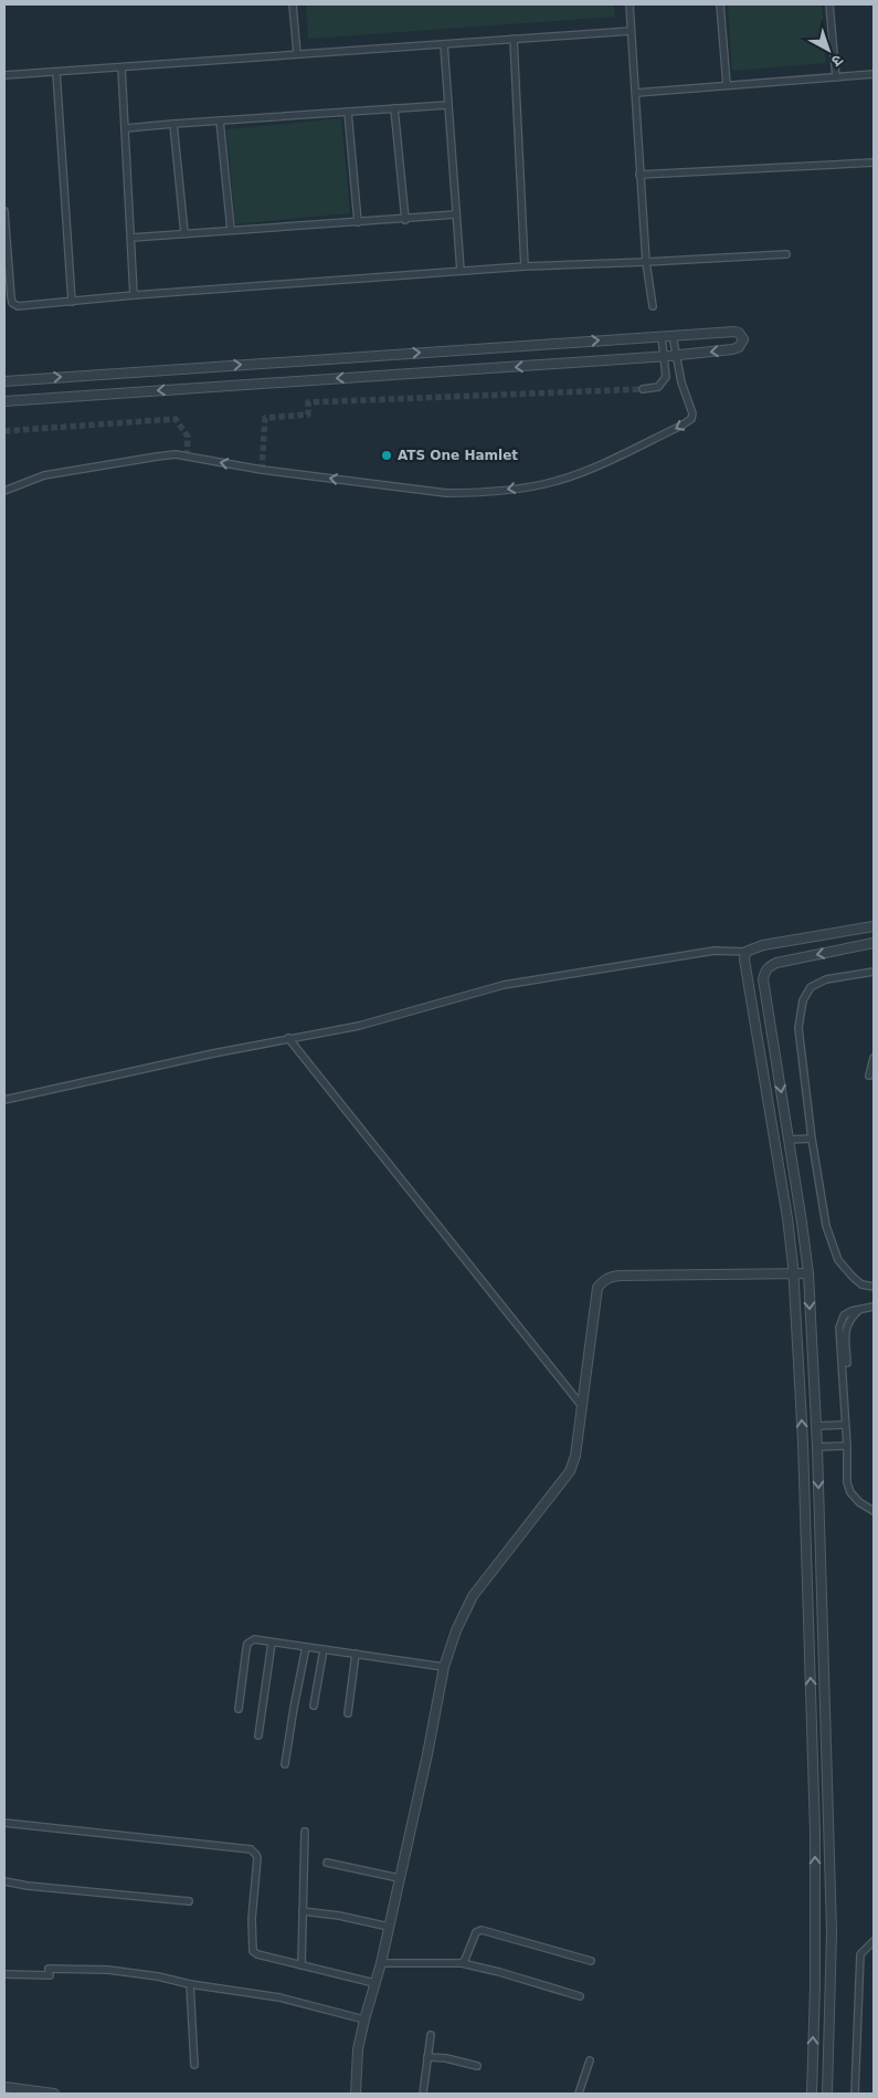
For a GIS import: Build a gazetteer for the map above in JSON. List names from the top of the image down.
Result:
{
  "places": ["ATS One Hamlet"],
  "north": "bottom right"
}
